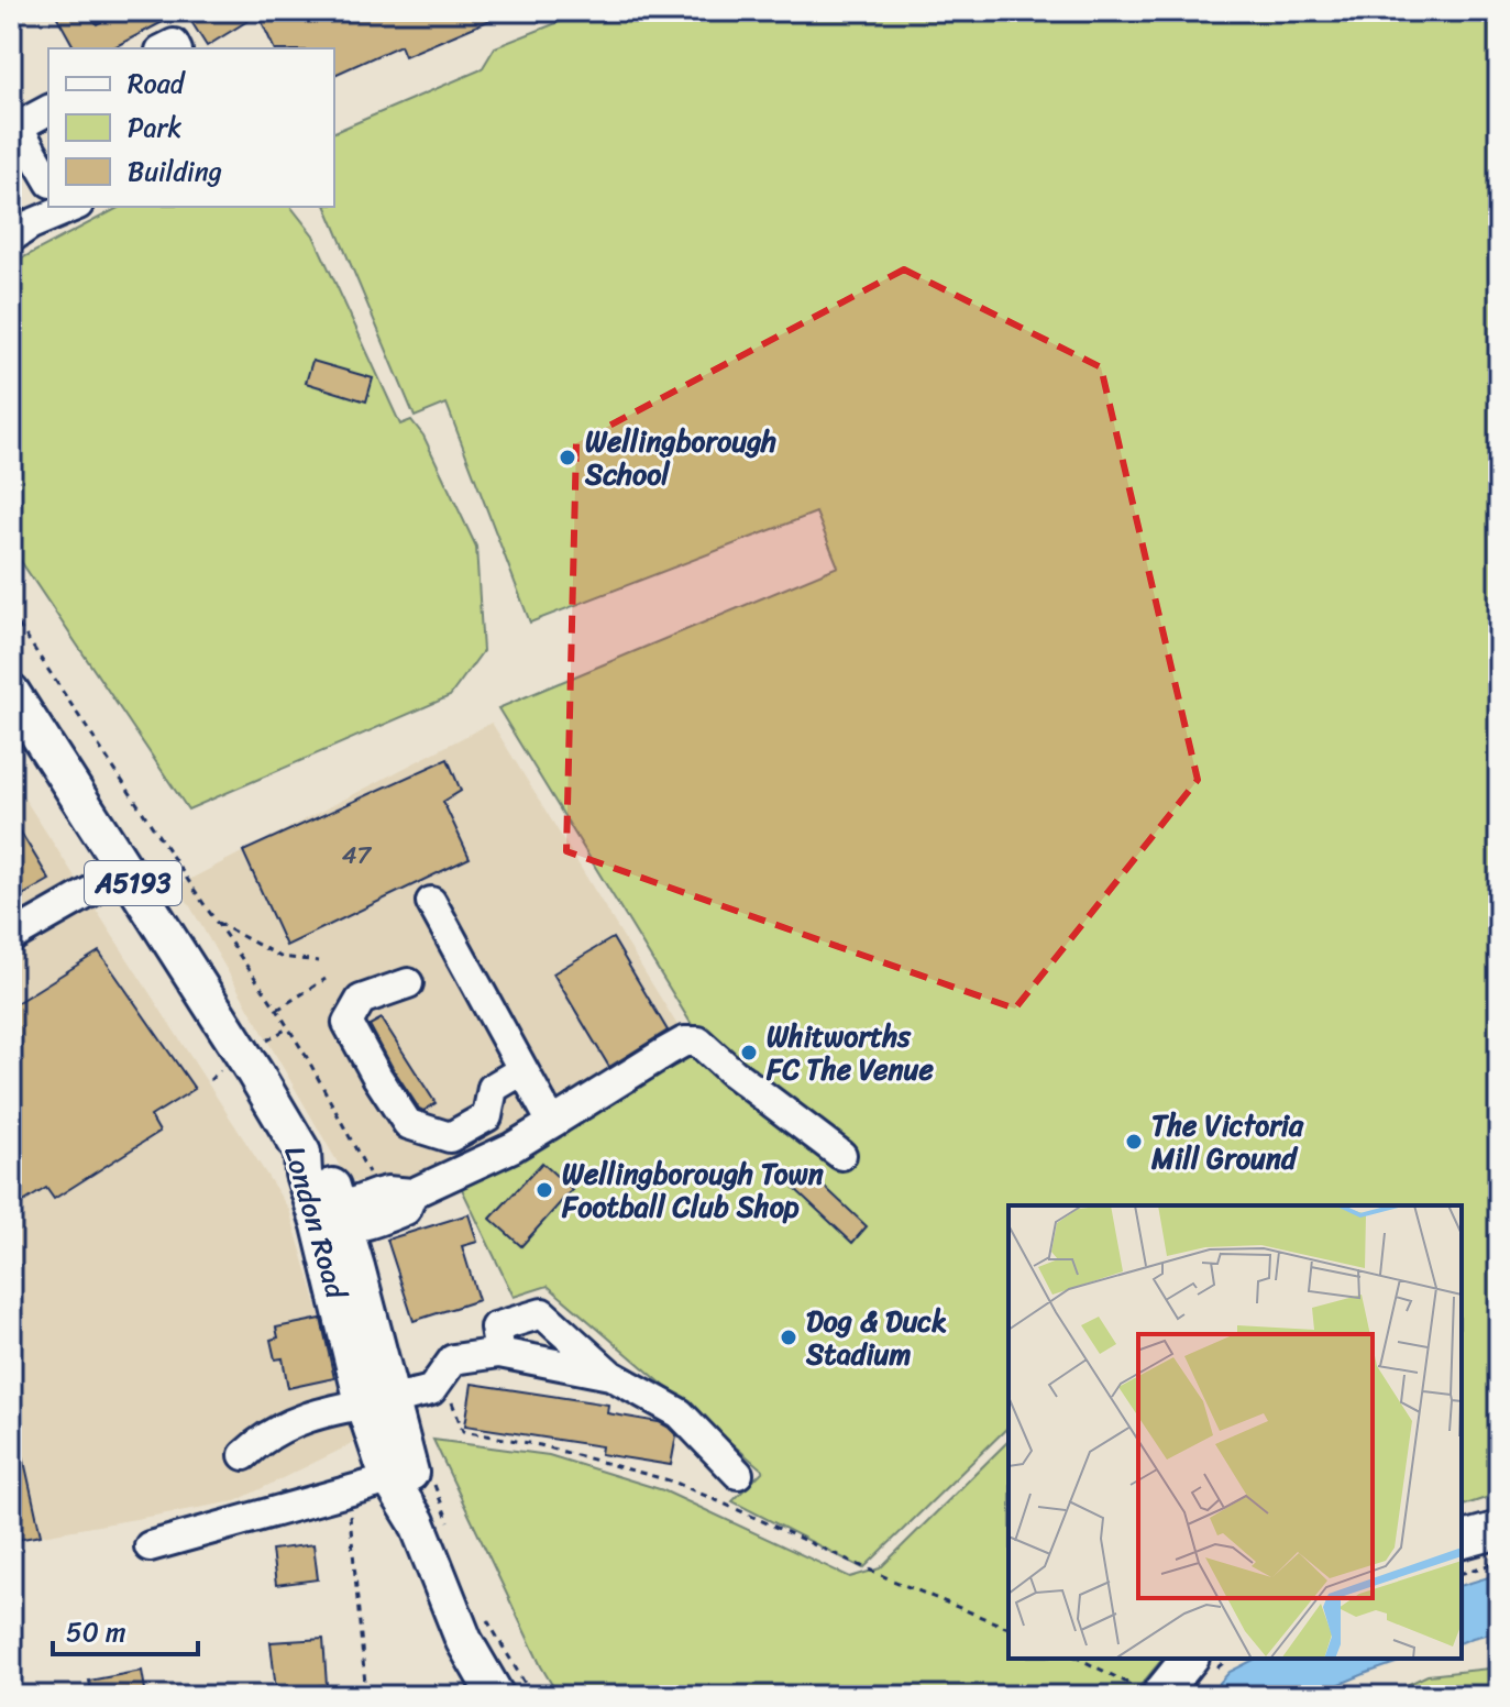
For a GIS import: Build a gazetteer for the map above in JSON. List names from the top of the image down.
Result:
{
  "streets": {
    "main road": ["A5193", "London Road"]
  },
  "places": [
    "Wellingborough School",
    "Whitworths FC The Venue",
    "The Victoria Mill Ground",
    "Wellingborough Town Football Club Shop",
    "Dog & Duck Stadium"
  ],
  "house_numbers": ["47"],
  "legend": ["Road", "Park", "Building"],
  "scale_bar": "50 m"
}
